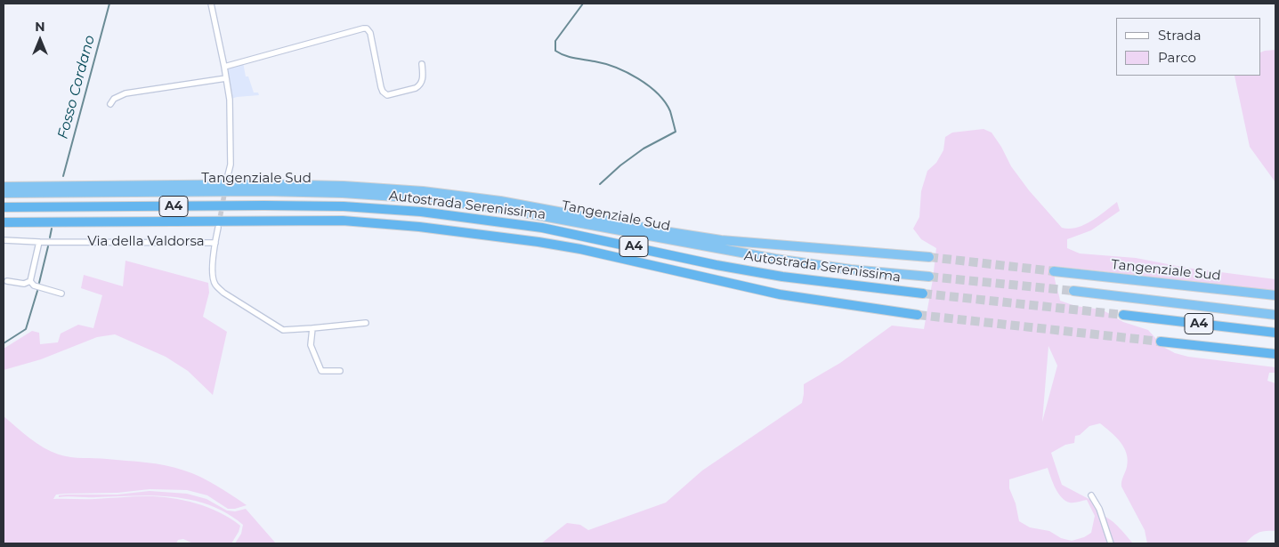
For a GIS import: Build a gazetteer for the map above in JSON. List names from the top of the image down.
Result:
{
  "streets": {
    "highway": ["Tangenziale Sud", "Autostrada Serenissima", "A4"],
    "street": ["Via della Valdorsa"]
  },
  "water": ["Fosso Cordano"],
  "legend": ["Strada", "Parco"],
  "north": "top"
}
